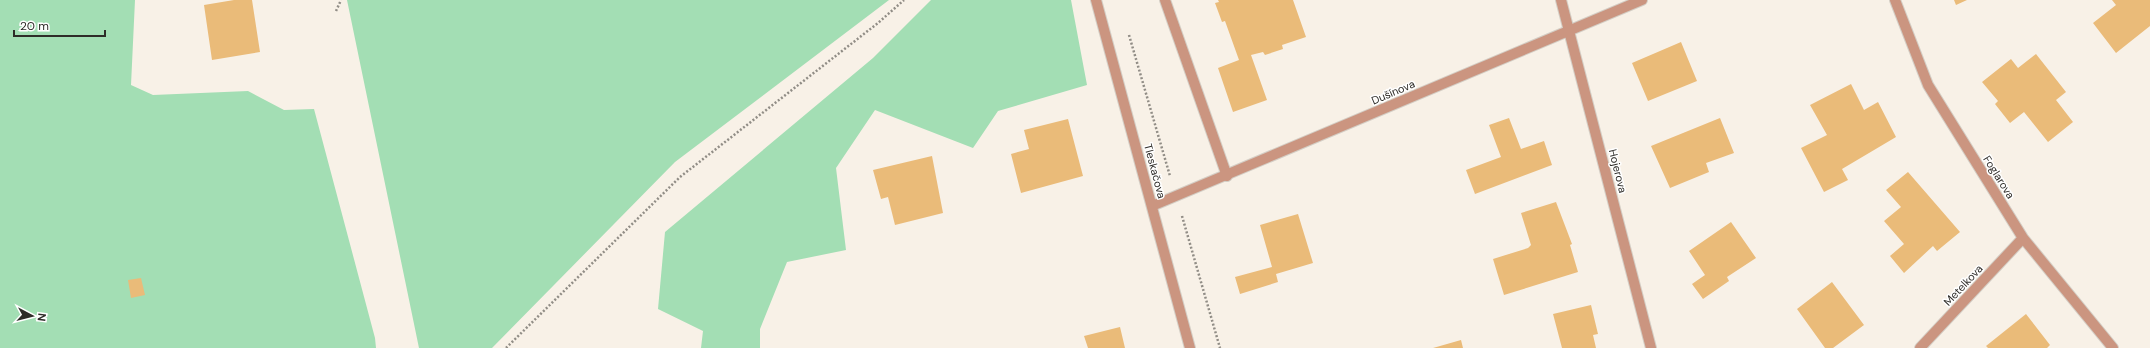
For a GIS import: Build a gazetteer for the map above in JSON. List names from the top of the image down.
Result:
{
  "streets": {
    "street": [
      "Dušínova",
      "Tleskačova",
      "Hojerova",
      "Foglarova",
      "Metelkova"
    ]
  },
  "crossings": [
    ["Dušínova", "Tleskačova"],
    ["Dušínova", "Hojerova"],
    ["Foglarova", "Metelkova"]
  ],
  "scale_bar": "20 m",
  "north": "right"
}
